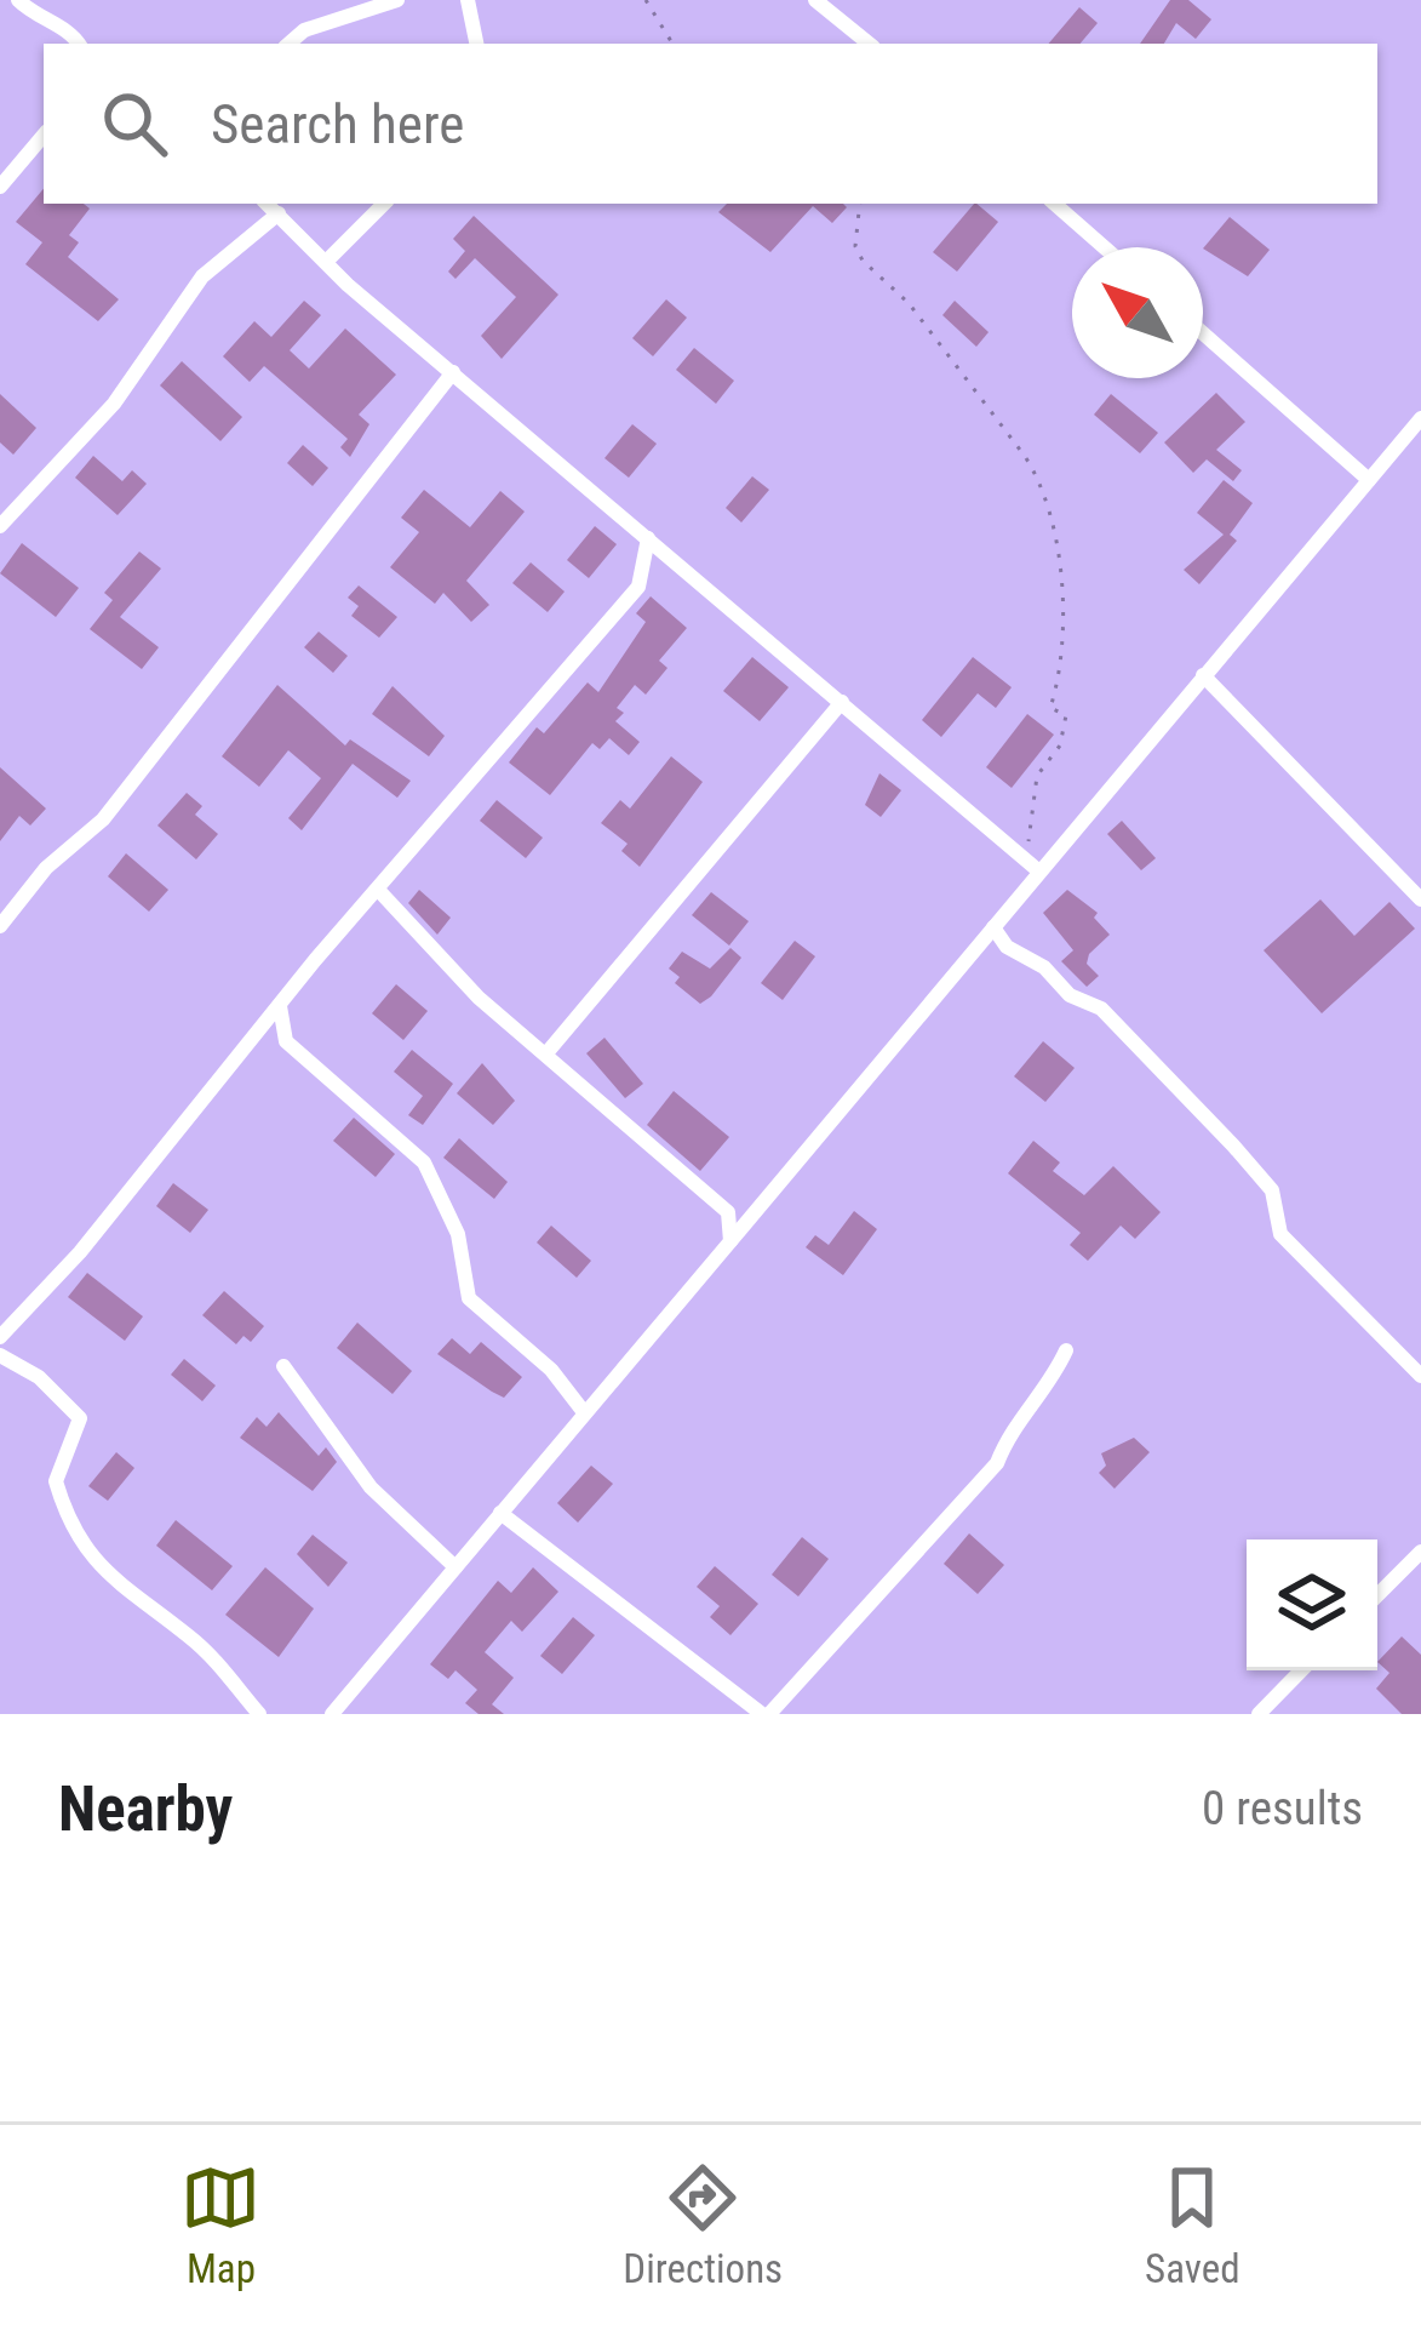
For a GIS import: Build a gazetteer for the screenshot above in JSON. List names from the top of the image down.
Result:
{
  "north": "top left",
  "page": {
    "search": "Search here",
    "heading": ["Nearby", "0 results"],
    "nav": ["Map", "Directions", "Saved"]
  }
}
